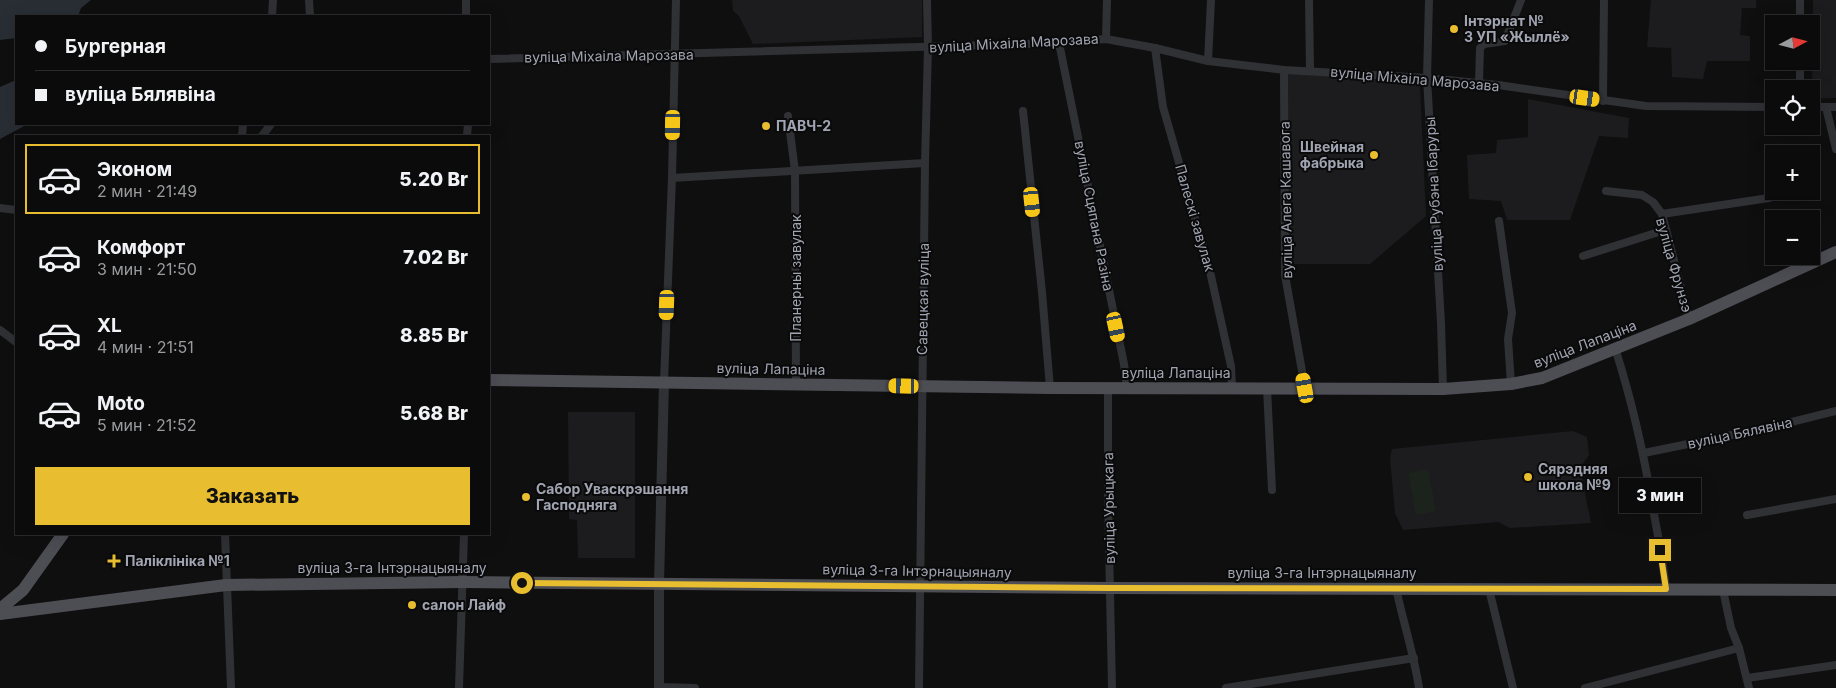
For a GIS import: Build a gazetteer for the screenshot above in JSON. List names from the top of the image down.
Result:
{
  "streets": {
    "main road": ["вуліца Лапаціна", "вуліца 3-га Інтэрнацыяналу"],
    "street": [
      "вуліца Міхаіла Марозава",
      "вуліца Рубэна Ібаруры",
      "вуліца Алега Кашавога",
      "вуліца Сцяпана Разіна",
      "Палескі завулак",
      "вуліца Фрунзэ",
      "Планерны завулак",
      "Савецкая вуліца",
      "вуліца Бялявіна",
      "вуліца Урыцкага"
    ]
  },
  "crossings": [
    ["вуліца Міхаіла Марозава", "вуліца Рубэна Ібаруры"],
    ["вуліца Міхаіла Марозава", "вуліца Алега Кашавога"],
    ["вуліца Міхаіла Марозава", "вуліца Сцяпана Разіна"],
    ["вуліца Міхаіла Марозава", "Палескі завулак"],
    ["вуліца Міхаіла Марозава", "Савецкая вуліца"],
    ["вуліца Рубэна Ібаруры", "вуліца Лапаціна"],
    ["вуліца Алега Кашавога", "вуліца Лапаціна"],
    ["вуліца Сцяпана Разіна", "вуліца Лапаціна"],
    ["Палескі завулак", "вуліца Лапаціна"],
    ["вуліца Фрунзэ", "вуліца Лапаціна"],
    ["Планерны завулак", "вуліца Лапаціна"],
    ["Савецкая вуліца", "вуліца Лапаціна"],
    ["Савецкая вуліца", "вуліца 3-га Інтэрнацыяналу"],
    ["вуліца Лапаціна", "вуліца Урыцкага"],
    ["вуліца Урыцкага", "вуліца 3-га Інтэрнацыяналу"]
  ],
  "places": {
    "other": [
      "Інтэрнат № 3 УП «Жыллё»",
      "ПАВЧ-2",
      "Швейная фабрыка",
      "Сярэдняя школа №9",
      "Сабор Уваскрэшання Гасподняга",
      "салон Лайф"
    ],
    "health": ["Паліклініка №1"]
  },
  "north": "right",
  "page": {
    "map_buttons": ["+", "−"],
    "banner": ["Бургерная", "вуліца Бялявіна"],
    "list": [
      {
        "name": "Эконом",
        "note": "2 мин · 21:49",
        "value": "5.20 Br"
      },
      {
        "name": "Комфорт",
        "note": "3 мин · 21:50",
        "value": "7.02 Br"
      },
      {
        "name": "XL",
        "note": "4 мин · 21:51",
        "value": "8.85 Br"
      },
      {
        "name": "Moto",
        "note": "5 мин · 21:52",
        "value": "5.68 Br"
      }
    ],
    "buttons": "Заказать",
    "bubble": "3 мин"
  }
}
